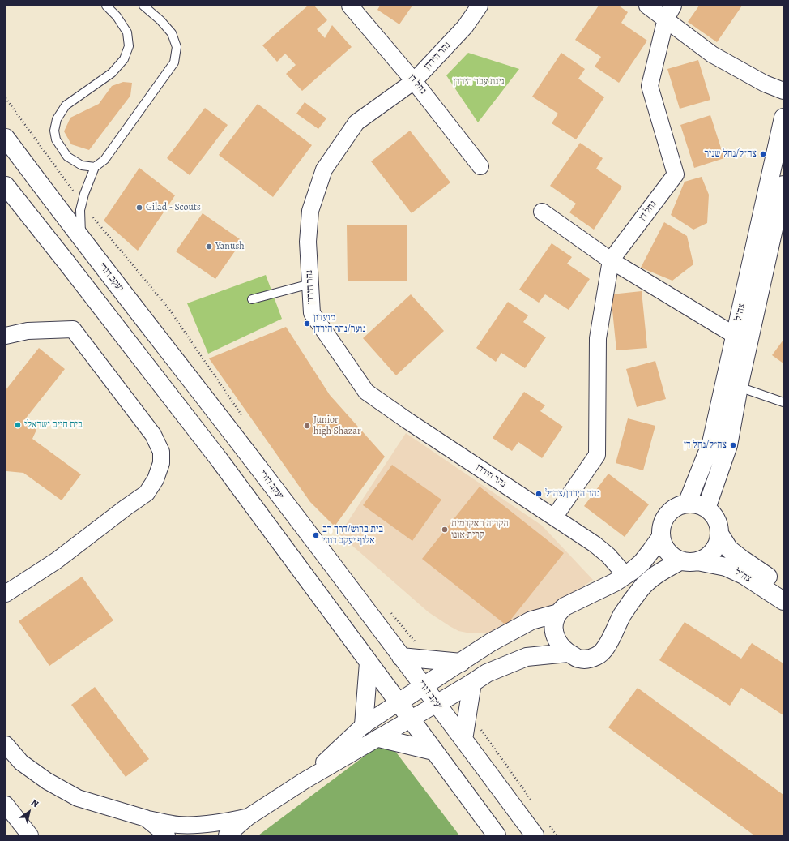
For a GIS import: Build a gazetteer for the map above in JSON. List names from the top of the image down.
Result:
{
  "streets": {
    "main road": ["יעקב דורי", "צה\"ל"],
    "street": ["נהר הירדן", "נחל דן"]
  },
  "crossings": [
    ["נהר הירדן", "נחל דן"]
  ],
  "parks": ["גינת עבר הירדן"],
  "places": [
    "צה״ל/נחל שניר",
    "Gilad - Scouts",
    "Yanush",
    "מועדון נוער/נהר הירדן",
    "בית חיים ישראלי",
    "Junior high Shazar",
    "צה״ל/נחל דן",
    "נהר הירדן/צה״ל",
    "הקריה האקדמית קרית אונו",
    "בית ברוש/דרך רב אלוף יעקב דורי"
  ],
  "north": "top right"
}
